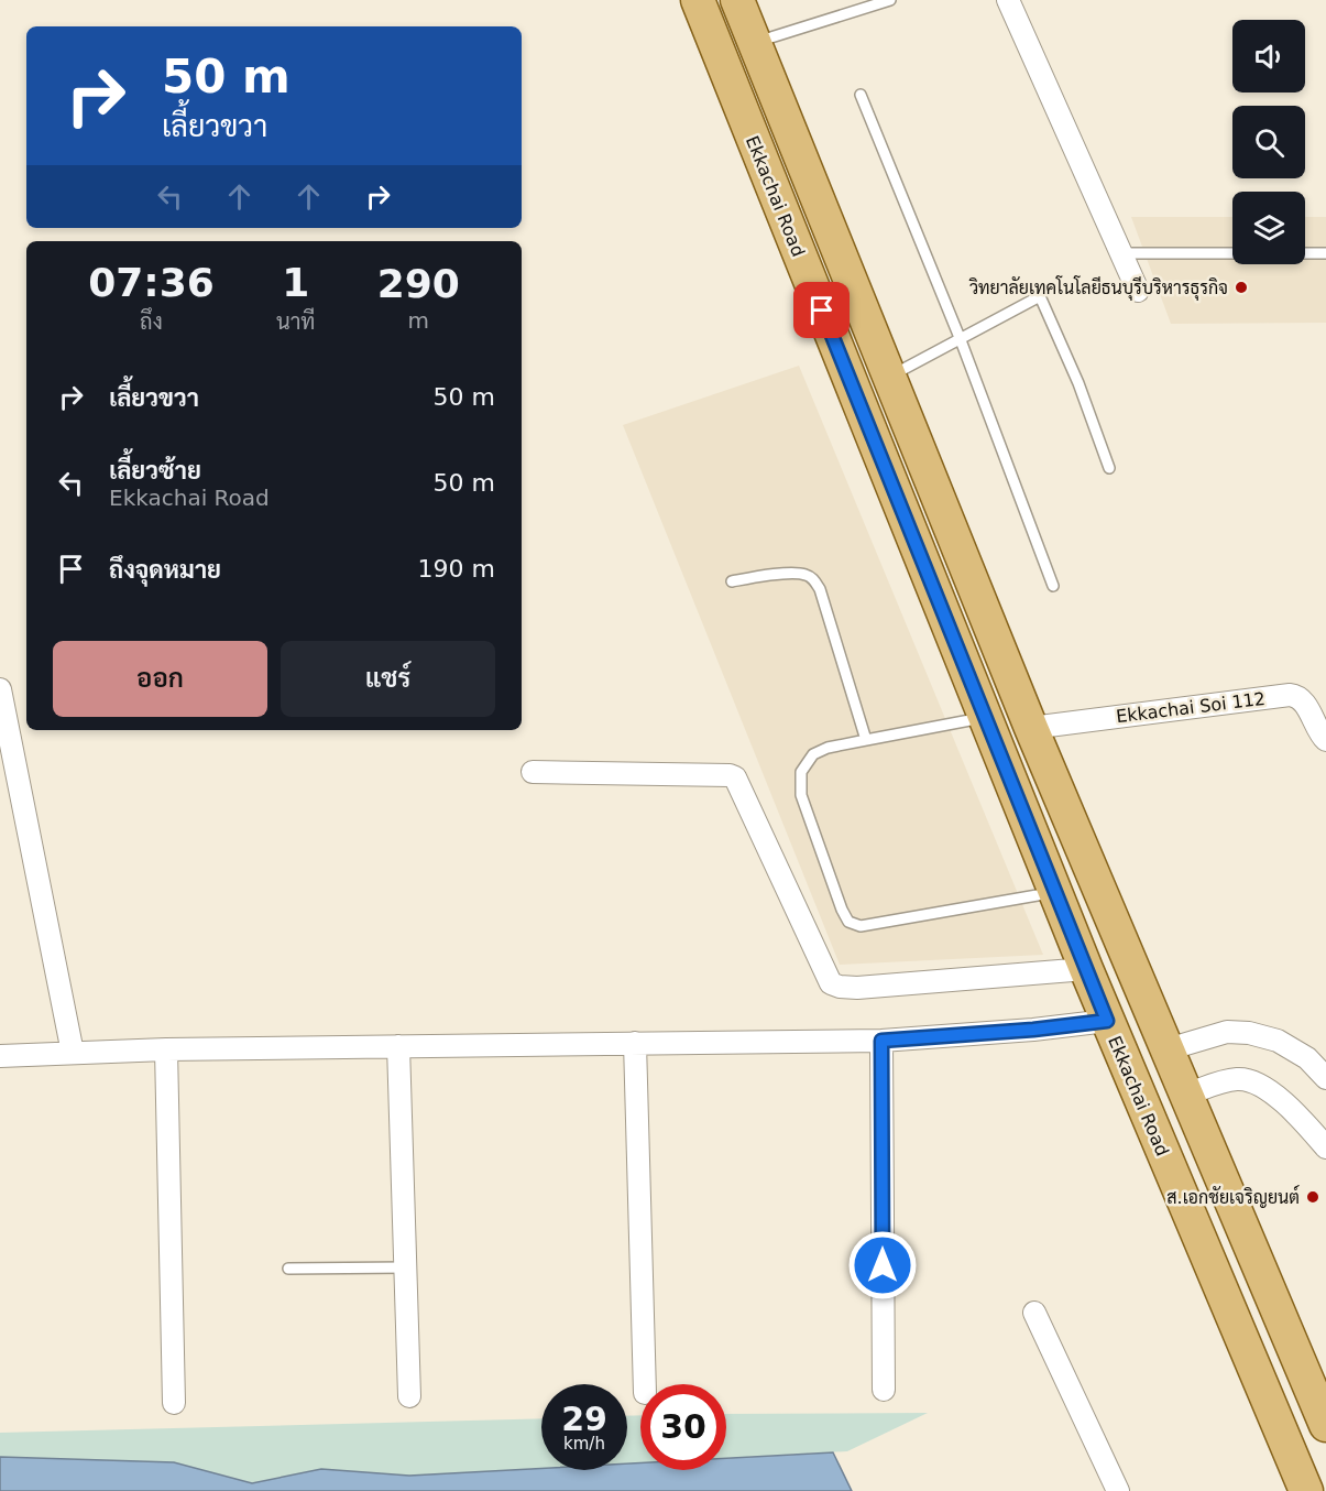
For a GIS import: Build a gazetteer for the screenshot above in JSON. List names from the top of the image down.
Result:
{
  "streets": {
    "main road": ["Ekkachai Road"],
    "street": ["Ekkachai Soi 112"]
  },
  "places": ["วิทยาลัยเทคโนโลยีธนบุรีบริหารธุรกิจ", "ส.เอกชัยเจริญยนต์"],
  "page": {
    "turn": ["50 m", "เลี้ยวขวา"],
    "eta": [
      "07:36",
      "ถึง",
      "1",
      "นาที",
      "290",
      "m"
    ],
    "list": [
      {
        "name": "เลี้ยวขวา",
        "value": "50 m"
      },
      {
        "name": "เลี้ยวซ้าย",
        "note": "Ekkachai Road",
        "value": "50 m"
      },
      {
        "name": "ถึงจุดหมาย",
        "value": "190 m"
      }
    ],
    "buttons": ["ออก", "แชร์"],
    "speed": "29 km/h",
    "limit": "30"
  }
}
